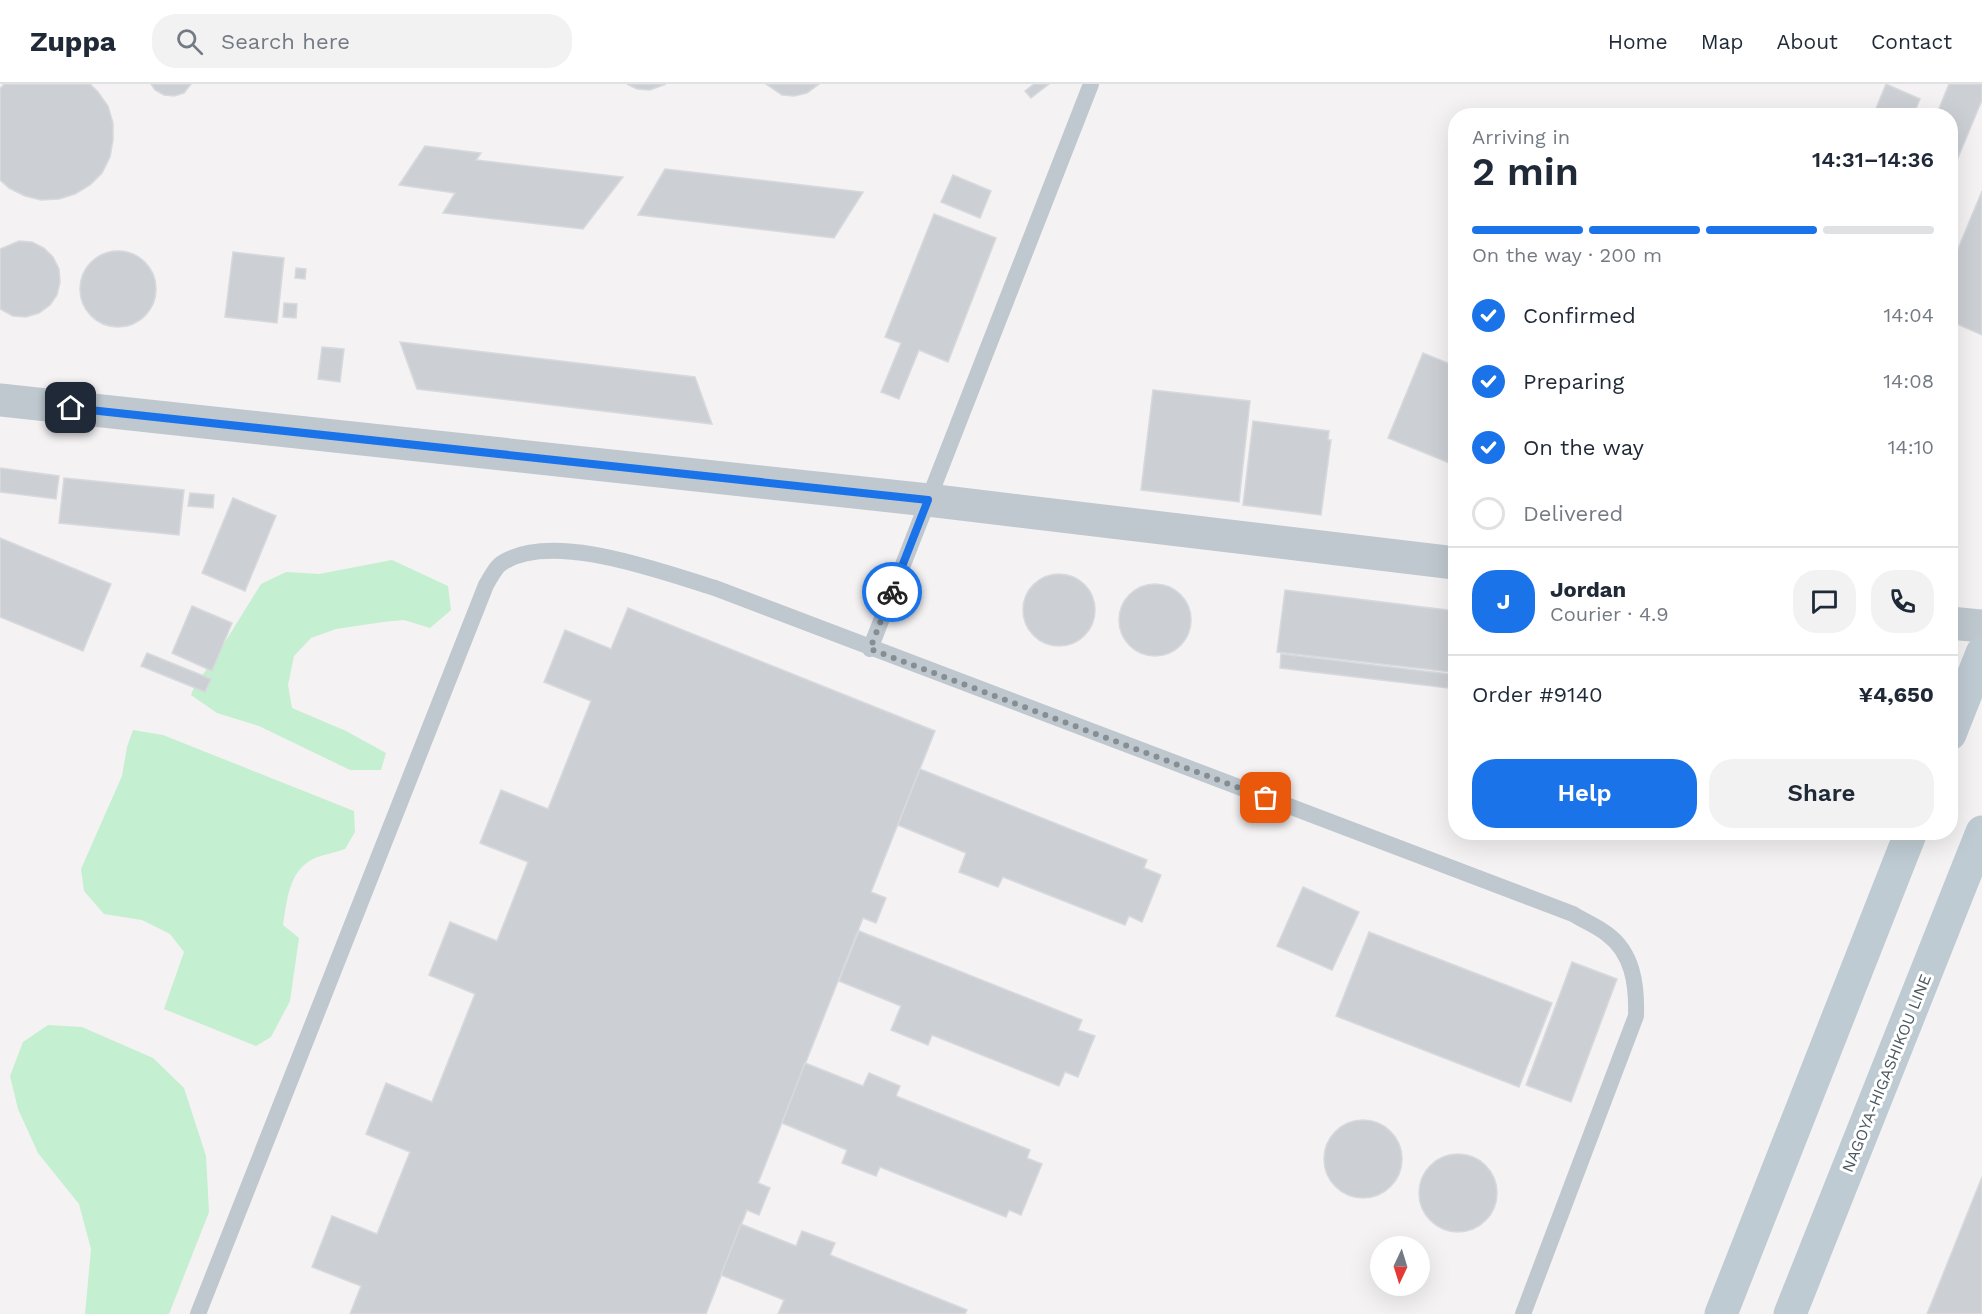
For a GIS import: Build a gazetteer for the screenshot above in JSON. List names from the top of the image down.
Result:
{
  "streets": {
    "main road": ["NAGOYA-HIGASHIKOU LINE"]
  },
  "north": "bottom",
  "page": {
    "header": "Zuppa",
    "search": "Search here",
    "nav": [
      "Home",
      "Map",
      "About",
      "Contact"
    ],
    "heading": ["2 min", "Arriving in", "14:31–14:36"],
    "panel": [
      "Jordan",
      "Courier · 4.9",
      "Order #9140",
      "¥4,650"
    ],
    "bar": "On the way · 200 m",
    "list": [
      ["Confirmed", "14:04"],
      ["Preparing", "14:08"],
      ["On the way", "14:10"],
      "Delivered"
    ],
    "round": "J",
    "buttons": ["Help", "Share"]
  }
}
